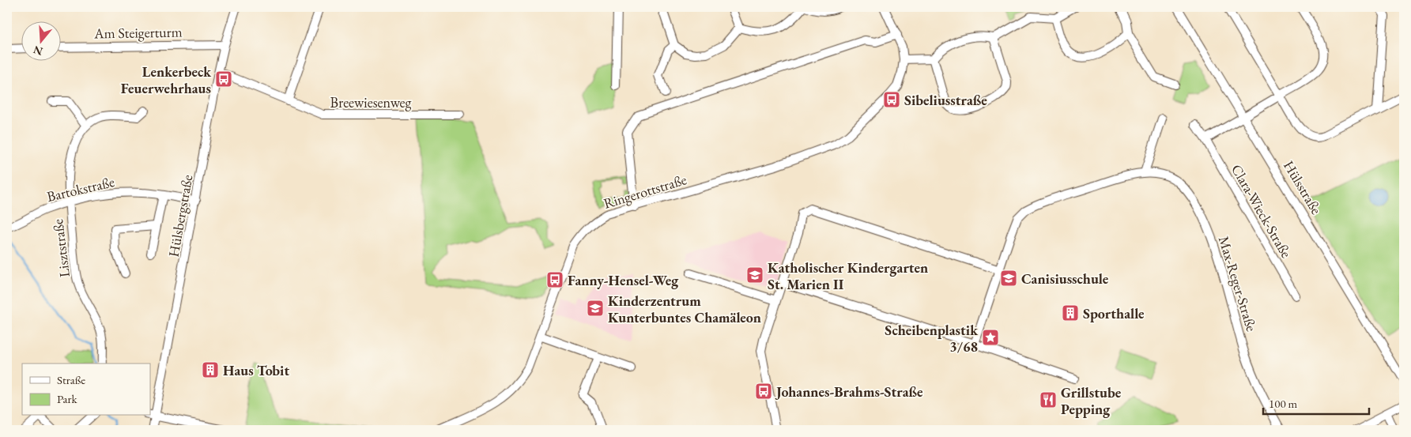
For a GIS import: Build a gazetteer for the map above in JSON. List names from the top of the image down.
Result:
{
  "streets": {
    "street": [
      "Am Steigerturm",
      "Breewiesenweg",
      "Hülsstraße",
      "Bartokstraße",
      "Ringerottstraße",
      "Clara-Wieck-Straße",
      "Hülsbergstraße",
      "Lisztstraße",
      "Max-Reger-Straße"
    ]
  },
  "crossings": [
    ["Am Steigerturm", "Hülsbergstraße"],
    ["Breewiesenweg", "Hülsbergstraße"],
    ["Bartokstraße", "Hülsbergstraße"],
    ["Bartokstraße", "Lisztstraße"]
  ],
  "places": {
    "bus stop": [
      "Lenkerbeck Feuerwehrhaus",
      "Sibeliusstraße",
      "Fanny-Hensel-Weg",
      "Johannes-Brahms-Straße"
    ],
    "school or university": ["Katholischer Kindergarten St. Marien II", "Canisiusschule", "Kinderzentrum Kunterbuntes Chamäleon"],
    "building": ["Sporthalle", "Haus Tobit"],
    "place": ["Scheibenplastik 3/68"],
    "restaurant": ["Grillstube Pepping"]
  },
  "legend": ["Straße", "Park"],
  "scale_bar": "100 m",
  "north": "bottom"
}
